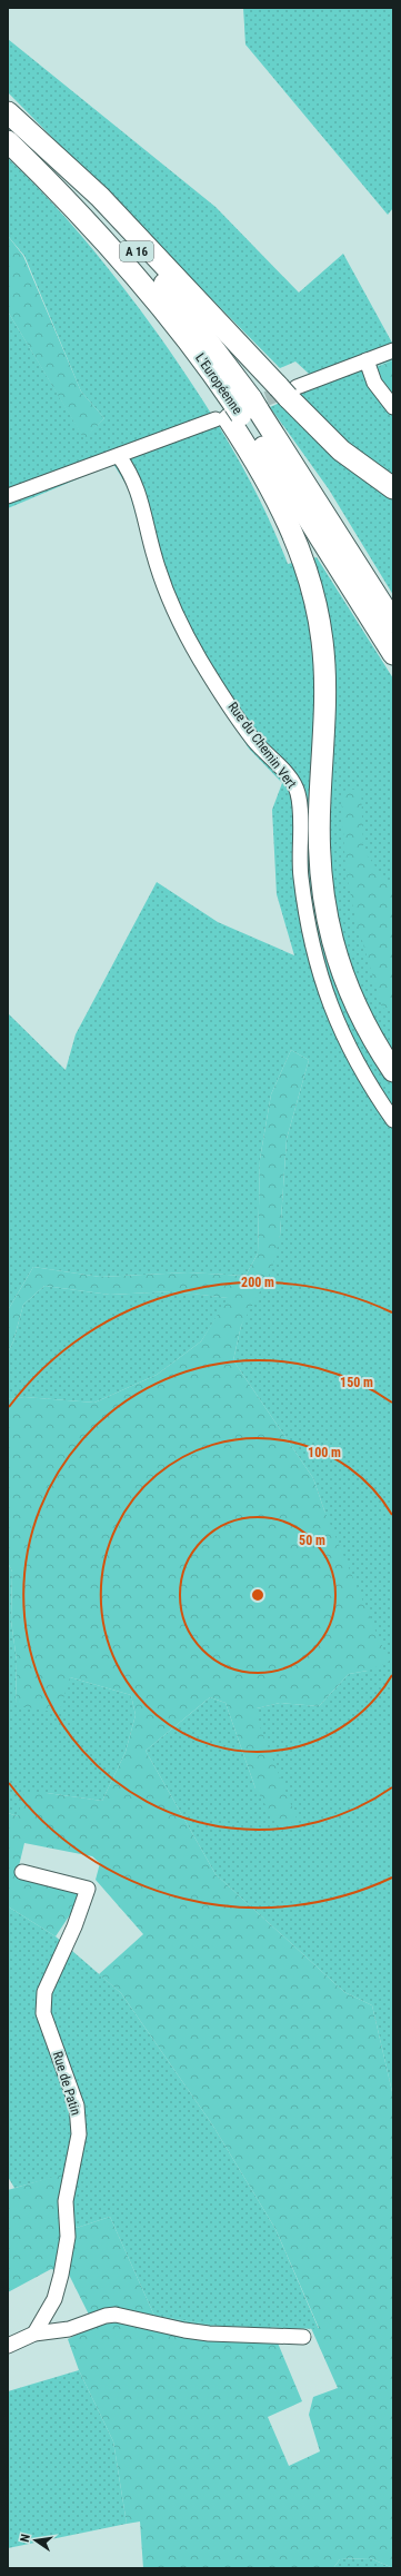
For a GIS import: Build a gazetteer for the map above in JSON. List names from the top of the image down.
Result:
{
  "streets": {
    "highway": ["A 16", "L'Européenne"],
    "street": ["Rue du Chemin Vert", "Rue de Patin"]
  },
  "north": "left",
  "rings": [
    "200 m",
    "150 m",
    "100 m",
    "50 m"
  ]
}
